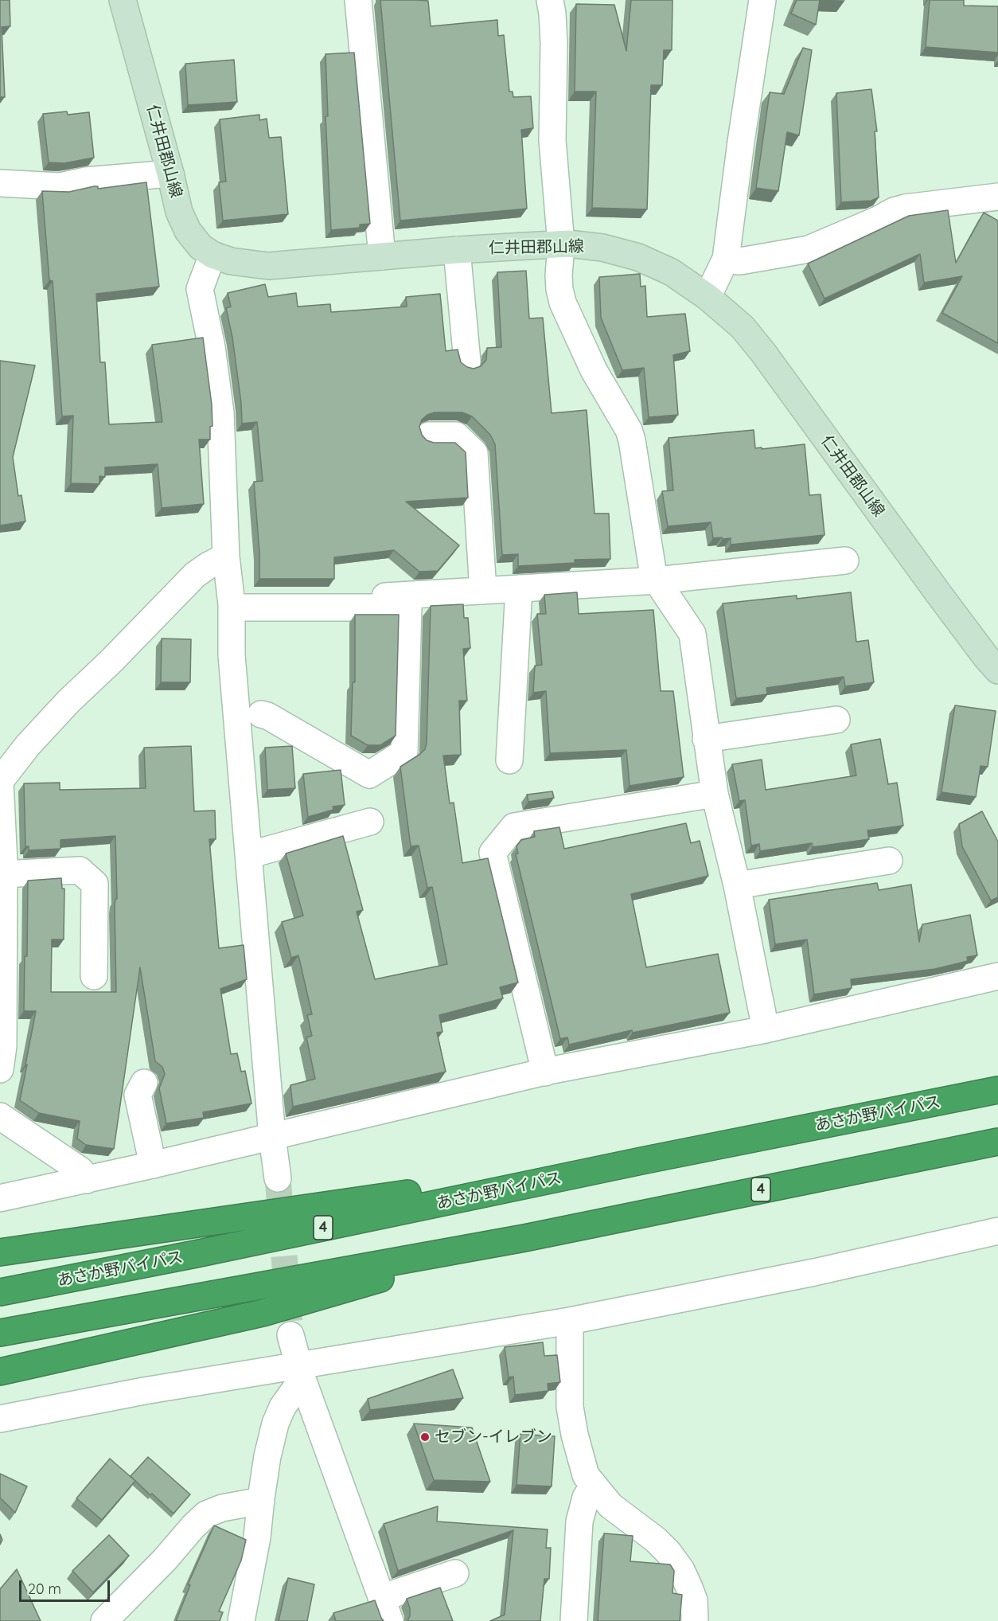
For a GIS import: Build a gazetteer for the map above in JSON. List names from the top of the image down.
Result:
{
  "streets": {
    "highway": ["あさか野バイパス", "4"],
    "main road": ["仁井田郡山線"]
  },
  "crossings": [
    ["あさか野バイパス", "4"]
  ],
  "places": ["セブン-イレブン"],
  "scale_bar": "20 m"
}
